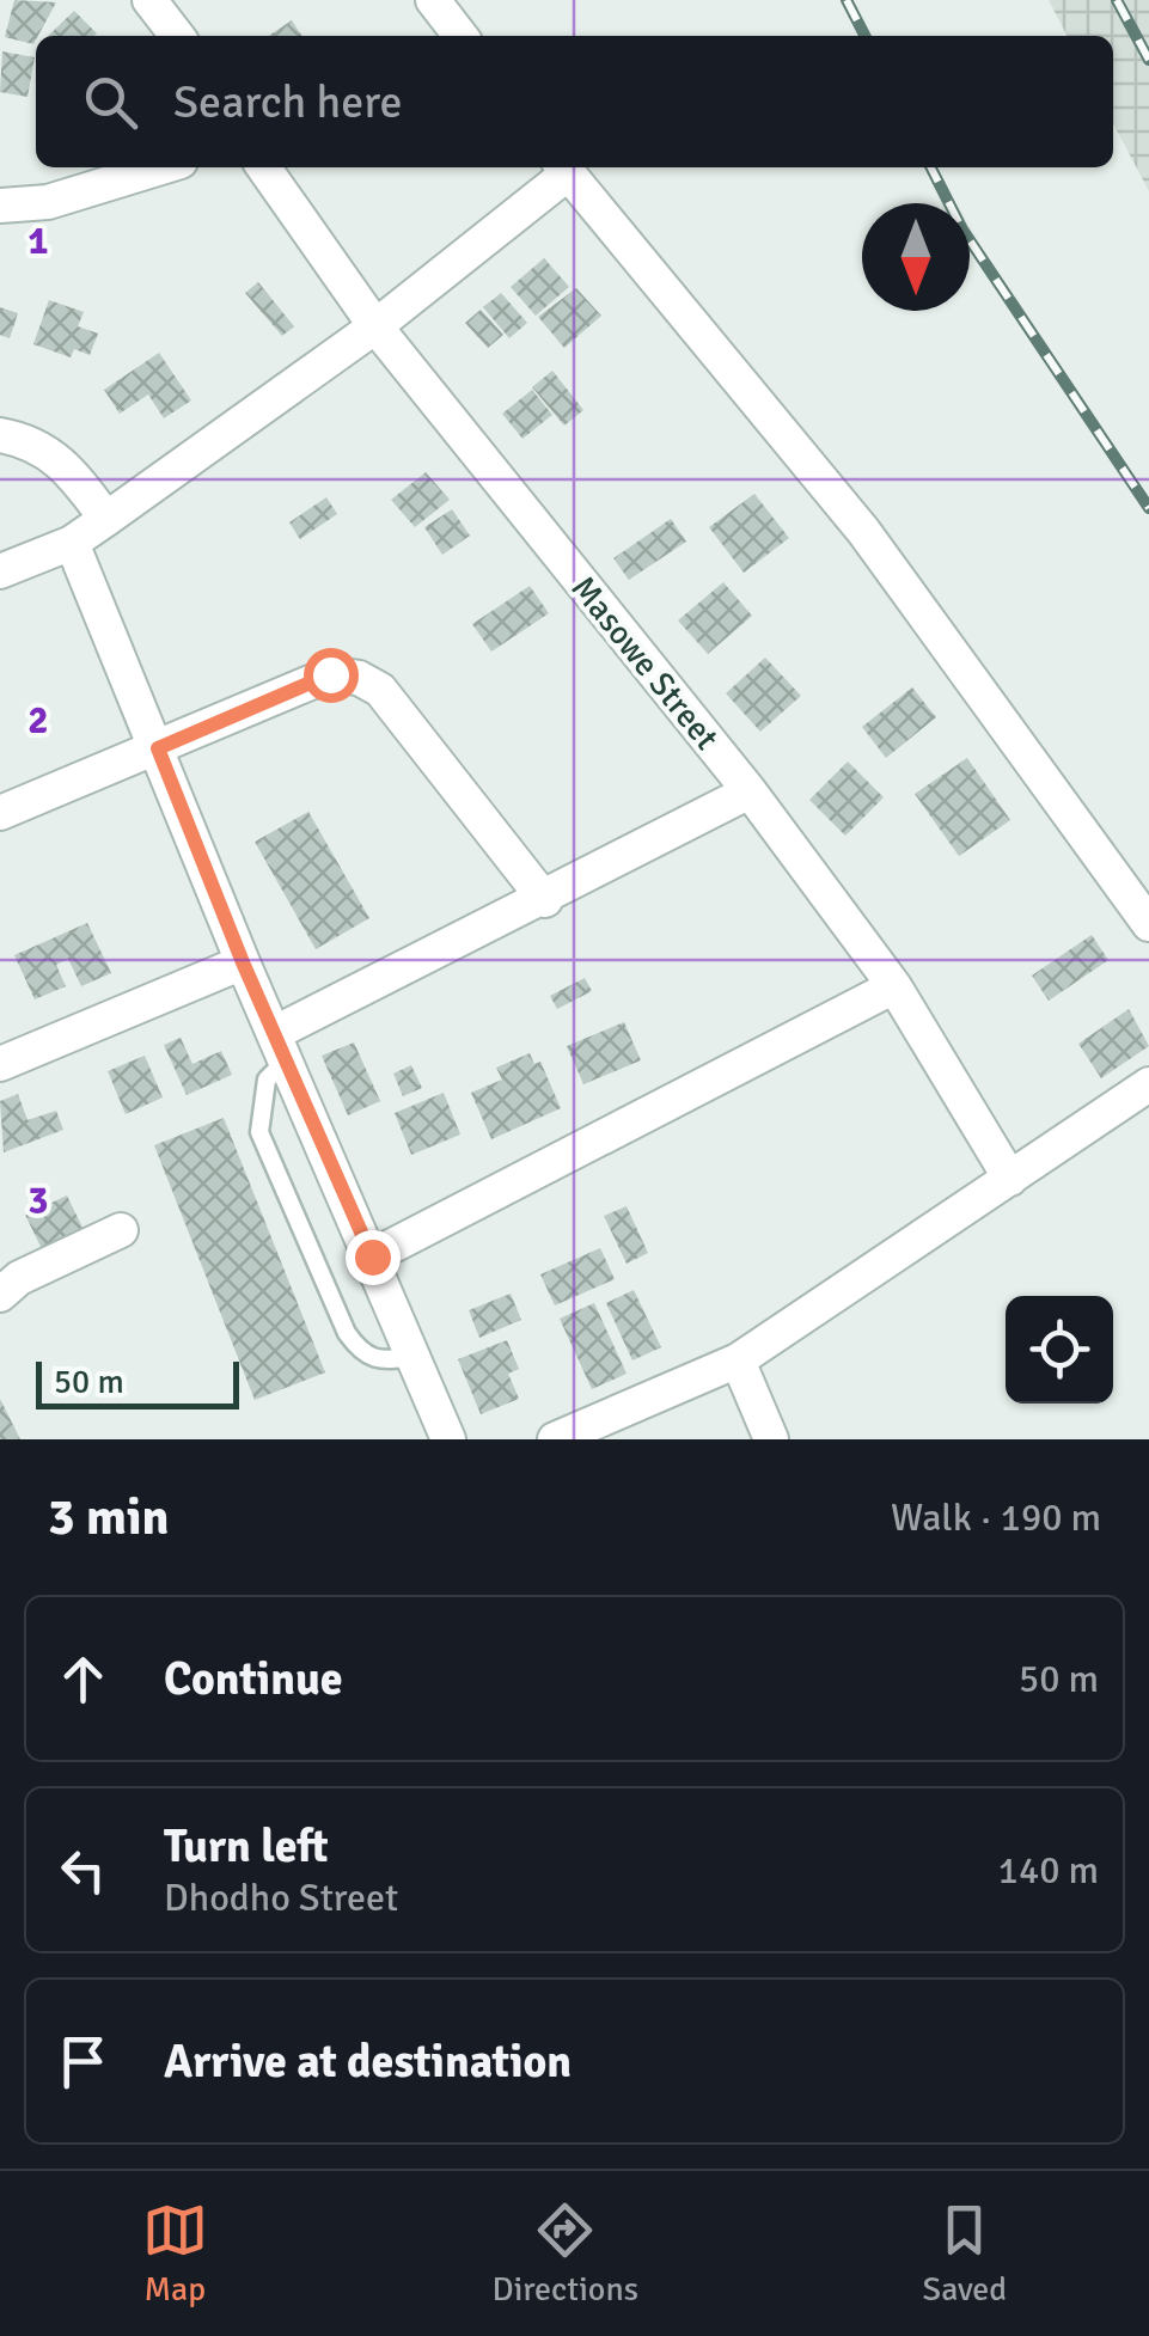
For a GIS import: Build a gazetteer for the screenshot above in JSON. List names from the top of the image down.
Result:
{
  "streets": {
    "street": ["Masowe Street"]
  },
  "scale_bar": "50 m",
  "north": "bottom",
  "page": {
    "search": "Search here",
    "scale": "50 m",
    "heading": ["3 min", "Walk · 190 m"],
    "list": [
      ["Continue", "50 m"],
      ["Turn left", "Dhodho Street", "140 m"],
      "Arrive at destination"
    ],
    "nav": ["Map", "Directions", "Saved"]
  },
  "grid": {
    "rows": ["1", "2", "3"]
  }
}
